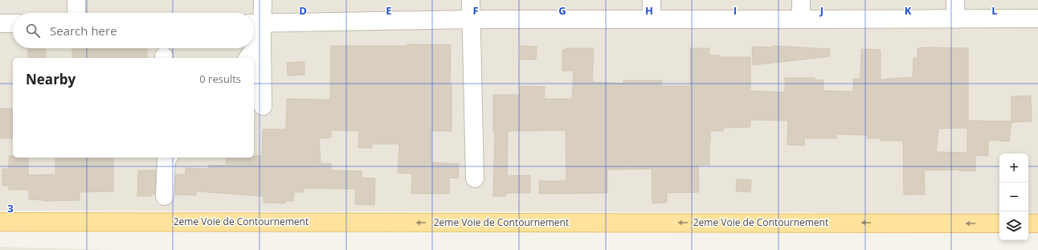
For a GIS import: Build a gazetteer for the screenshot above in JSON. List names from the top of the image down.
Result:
{
  "streets": {
    "main road": ["2eme Voie de Contournement"]
  },
  "one_way": ["2eme Voie de Contournement"],
  "page": {
    "search": "Search here",
    "heading": ["Nearby", "0 results"],
    "map_buttons": ["+", "−"]
  },
  "grid": {
    "columns": [
      "D",
      "E",
      "F",
      "G",
      "H",
      "I",
      "J",
      "K",
      "L"
    ],
    "rows": ["3"]
  }
}
